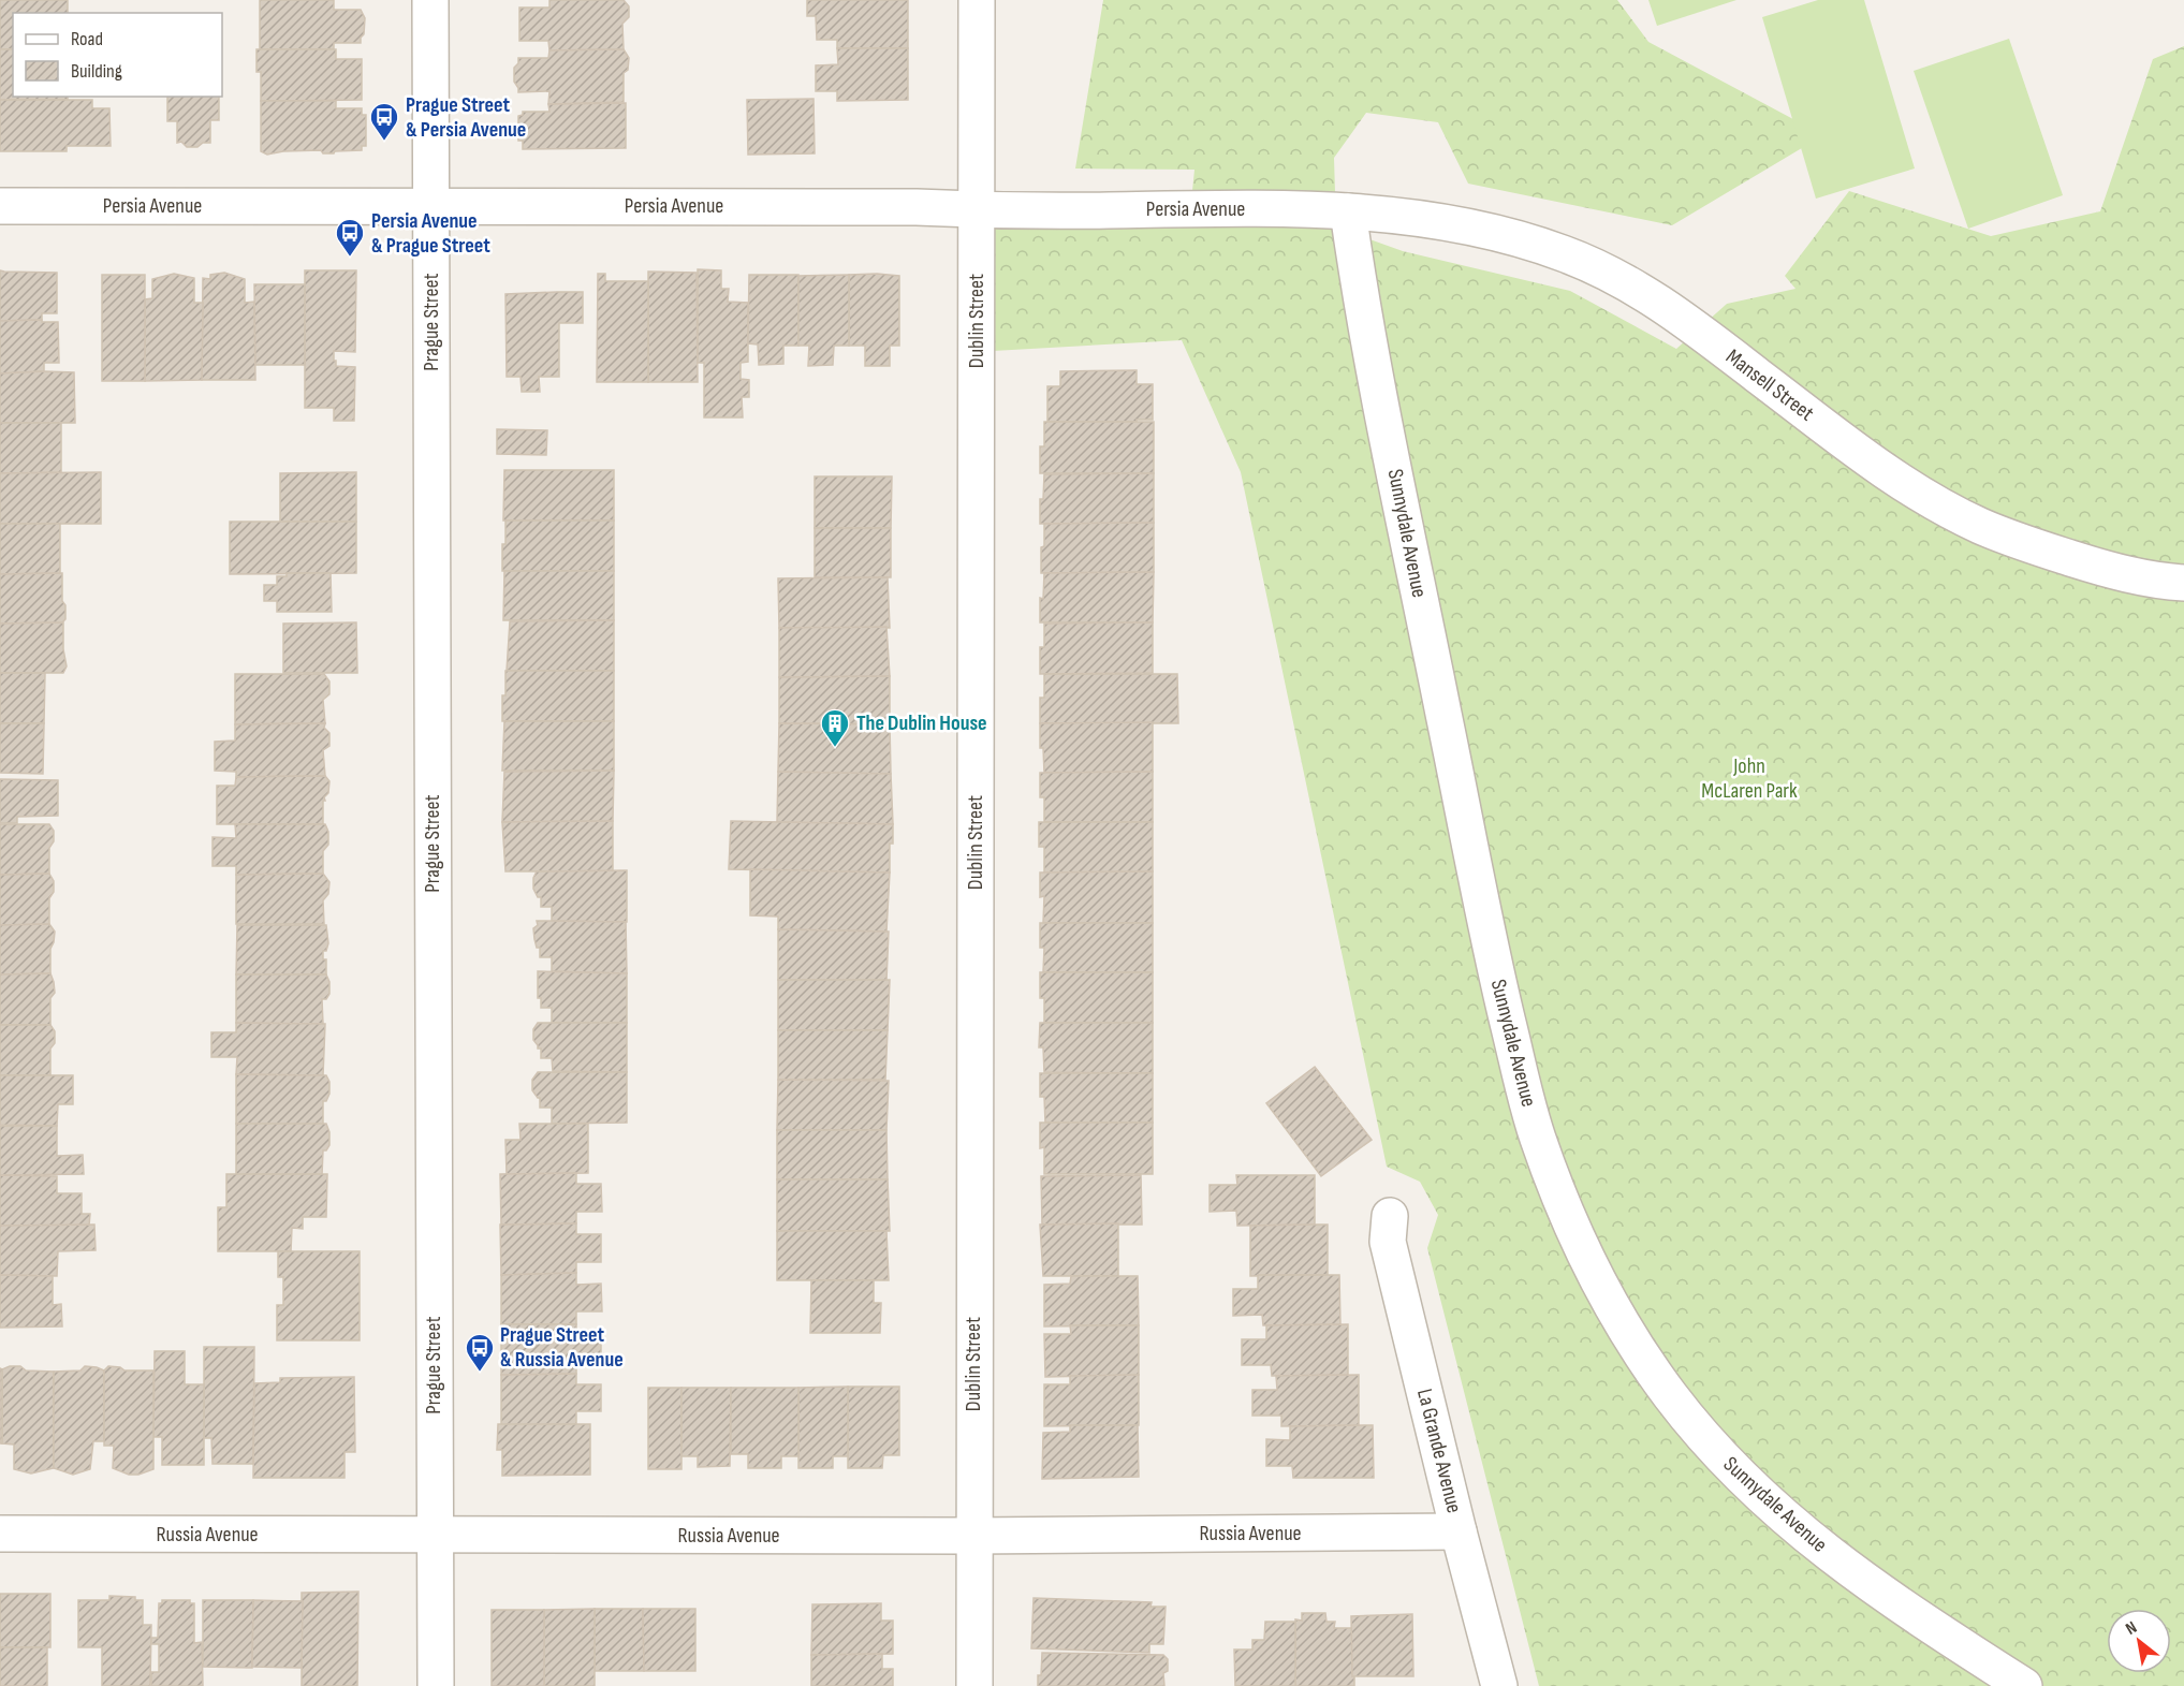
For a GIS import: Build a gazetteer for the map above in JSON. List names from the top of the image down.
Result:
{
  "streets": {
    "street": [
      "Persia Avenue",
      "Dublin Street",
      "Prague Street",
      "Mansell Street",
      "Sunnydale Avenue",
      "La Grande Avenue",
      "Russia Avenue"
    ]
  },
  "crossings": [
    ["Persia Avenue", "Dublin Street"],
    ["Persia Avenue", "Prague Street"],
    ["Persia Avenue", "Mansell Street"],
    ["Persia Avenue", "Sunnydale Avenue"],
    ["Dublin Street", "Russia Avenue"],
    ["Prague Street", "Russia Avenue"],
    ["Mansell Street", "Sunnydale Avenue"],
    ["La Grande Avenue", "Russia Avenue"]
  ],
  "parks": ["John McLaren Park"],
  "places": {
    "bus stop": ["Prague Street & Persia Avenue", "Persia Avenue & Prague Street", "Prague Street & Russia Avenue"],
    "building": ["The Dublin House"]
  },
  "legend": ["Road", "Building"],
  "north": "top left"
}
